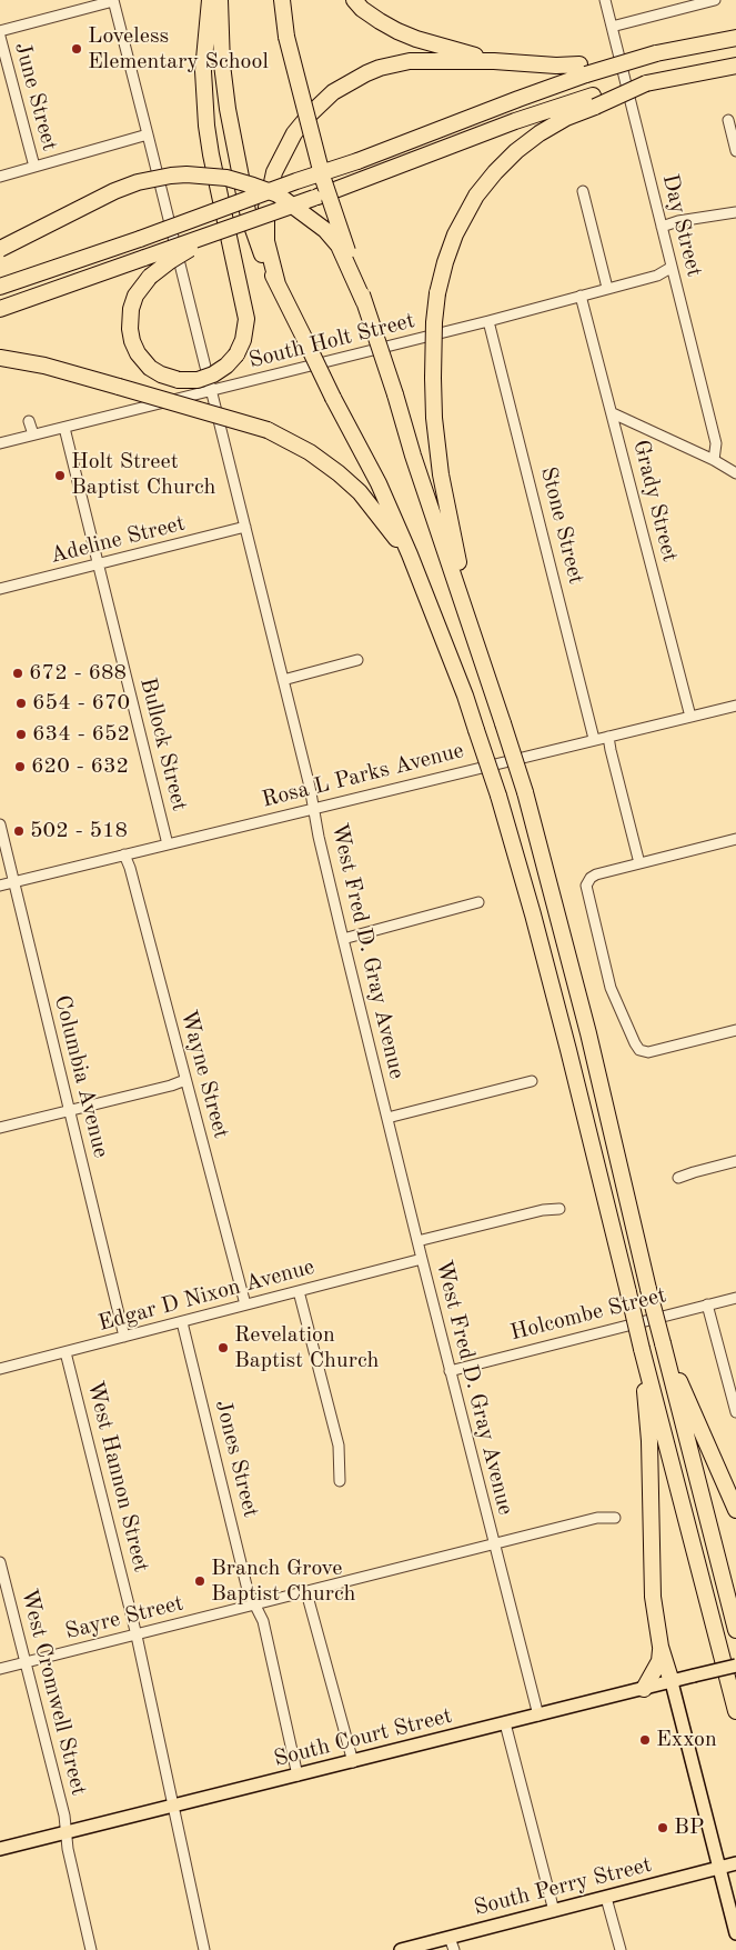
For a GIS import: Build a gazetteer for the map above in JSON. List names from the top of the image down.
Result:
{
  "streets": {
    "main road": ["South Court Street", "South Perry Street"],
    "street": [
      "June Street",
      "Day Street",
      "South Holt Street",
      "Grady Street",
      "Stone Street",
      "Adeline Street",
      "Bullock Street",
      "Rosa L Parks Avenue",
      "West Fred D. Gray Avenue",
      "Wayne Street",
      "Columbia Avenue",
      "Edgar D Nixon Avenue",
      "Holcombe Street",
      "Jones Street",
      "West Hannon Street",
      "Sayre Street",
      "West Cromwell Street"
    ]
  },
  "crossings": [
    ["Day Street", "South Holt Street"],
    ["South Holt Street", "Grady Street"],
    ["South Holt Street", "Stone Street"],
    ["South Holt Street", "Bullock Street"],
    ["South Holt Street", "West Fred D. Gray Avenue"],
    ["Grady Street", "Rosa L Parks Avenue"],
    ["Stone Street", "Rosa L Parks Avenue"],
    ["Adeline Street", "Bullock Street"],
    ["Adeline Street", "West Fred D. Gray Avenue"],
    ["Bullock Street", "Rosa L Parks Avenue"],
    ["Rosa L Parks Avenue", "West Fred D. Gray Avenue"],
    ["Rosa L Parks Avenue", "Wayne Street"],
    ["Rosa L Parks Avenue", "Columbia Avenue"],
    ["West Fred D. Gray Avenue", "Edgar D Nixon Avenue"],
    ["West Fred D. Gray Avenue", "Holcombe Street"],
    ["West Fred D. Gray Avenue", "Sayre Street"],
    ["West Fred D. Gray Avenue", "South Court Street"],
    ["Wayne Street", "Edgar D Nixon Avenue"],
    ["Columbia Avenue", "Edgar D Nixon Avenue"],
    ["Edgar D Nixon Avenue", "Jones Street"],
    ["Edgar D Nixon Avenue", "West Hannon Street"],
    ["Jones Street", "Sayre Street"],
    ["Jones Street", "South Court Street"],
    ["West Hannon Street", "Sayre Street"],
    ["West Hannon Street", "South Court Street"],
    ["Sayre Street", "West Cromwell Street"],
    ["West Cromwell Street", "South Court Street"]
  ],
  "places": [
    "Loveless Elementary School",
    "Holt Street Baptist Church",
    "672 - 688",
    "654 - 670",
    "634 - 652",
    "620 - 632",
    "502 - 518",
    "Revelation Baptist Church",
    "Branch Grove Baptist Church",
    "Exxon",
    "BP"
  ]
}
